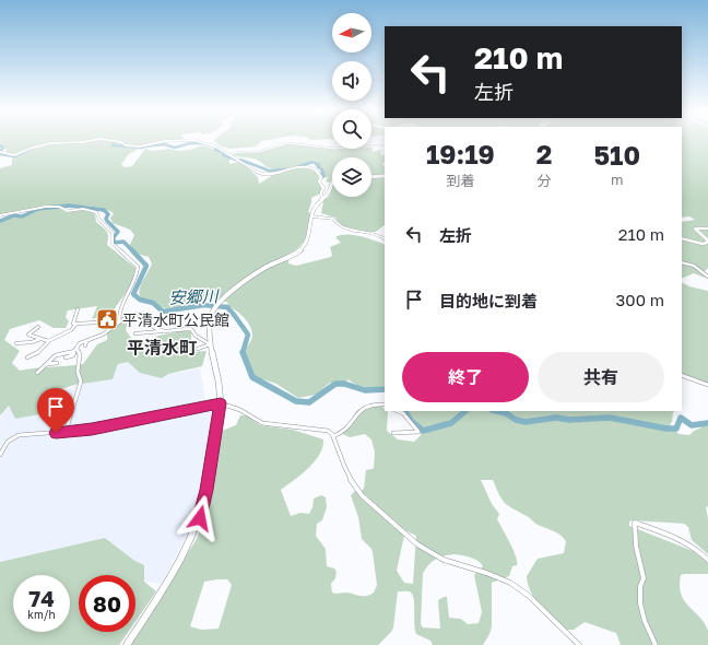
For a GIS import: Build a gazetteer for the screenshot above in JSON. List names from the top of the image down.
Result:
{
  "districts": ["平清水町"],
  "water": ["安郷川"],
  "places": {
    "public building": ["平清水町公民館"]
  },
  "north": "left",
  "page": {
    "turn": ["210 m", "左折"],
    "eta": [
      "19:19",
      "到着",
      "2",
      "分",
      "510",
      "m"
    ],
    "list": [
      {
        "name": "左折",
        "value": "210 m"
      },
      {
        "name": "目的地に到着",
        "value": "300 m"
      }
    ],
    "buttons": ["終了", "共有"],
    "speed": "74 km/h",
    "limit": "80"
  }
}
